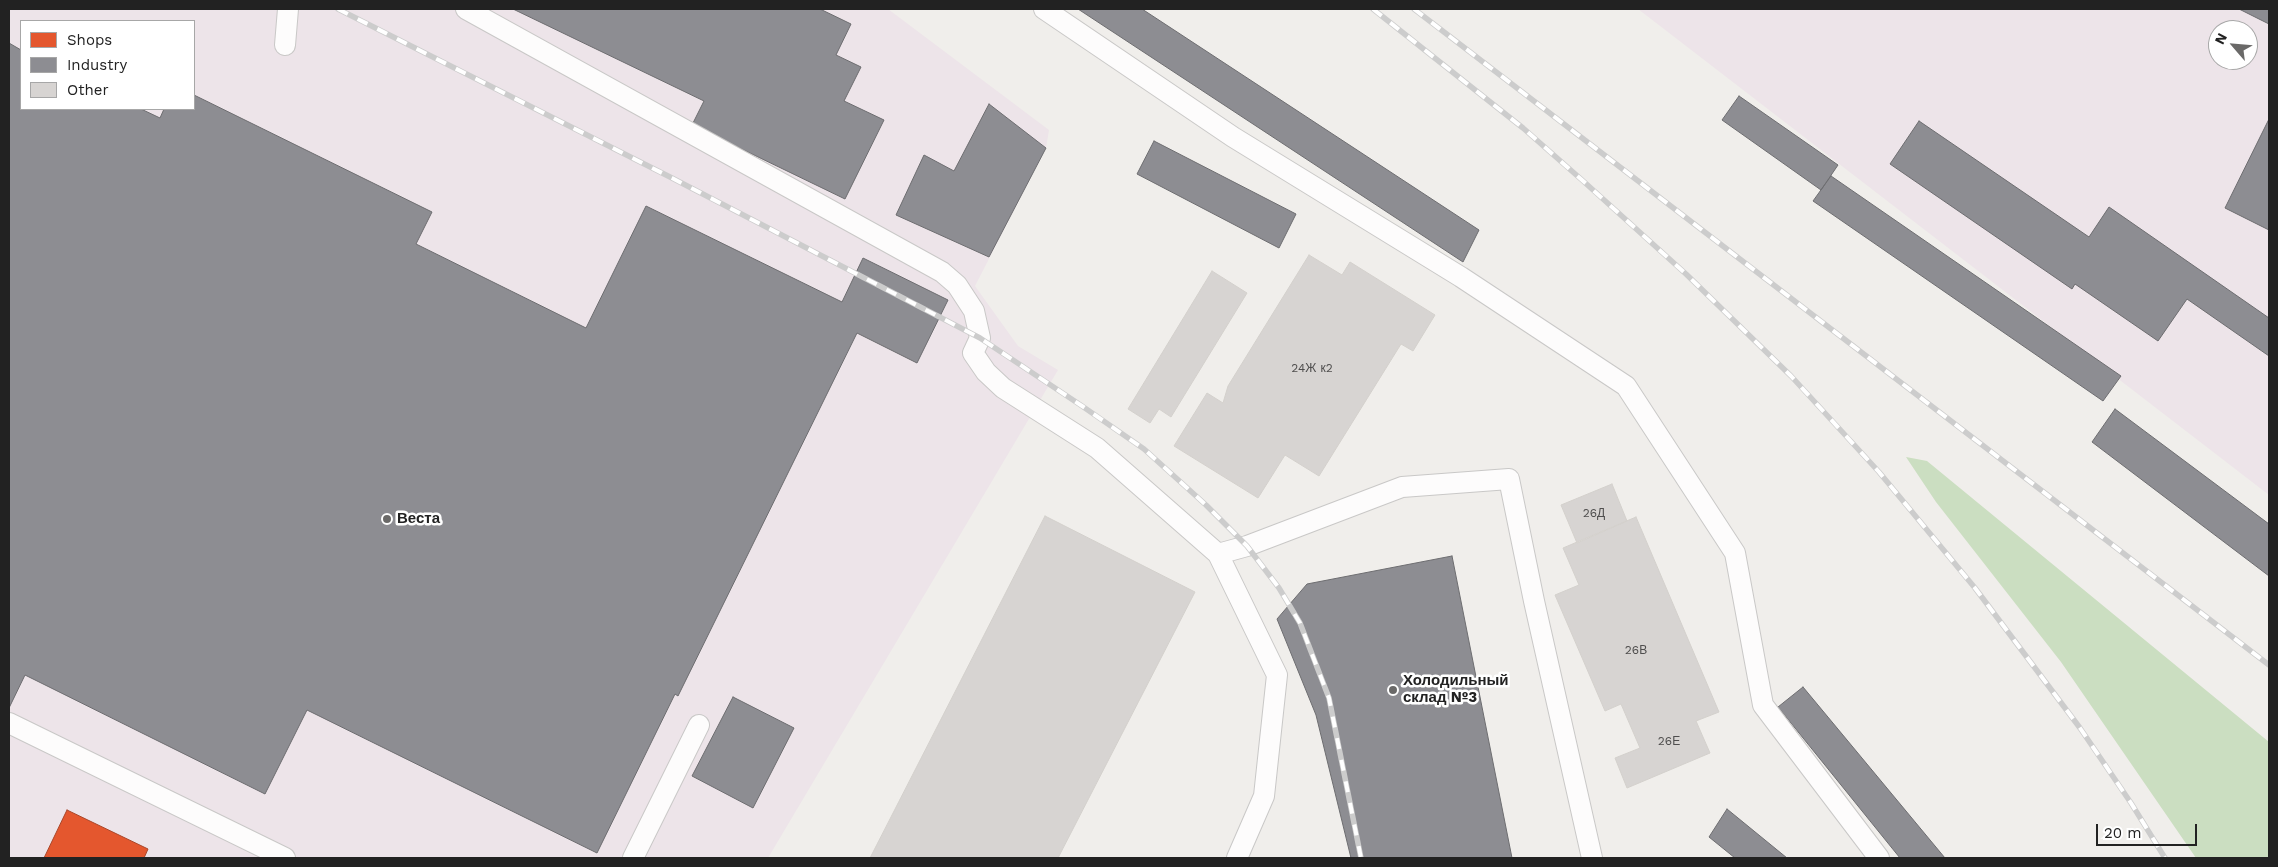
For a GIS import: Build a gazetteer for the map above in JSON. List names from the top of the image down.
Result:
{
  "places": ["Веста", "Холодильный склад №3"],
  "house_numbers": [
    "24Ж к2",
    "26Д",
    "26В",
    "26Е"
  ],
  "legend": ["Shops", "Industry", "Other"],
  "scale_bar": "20 m",
  "north": "top left"
}
